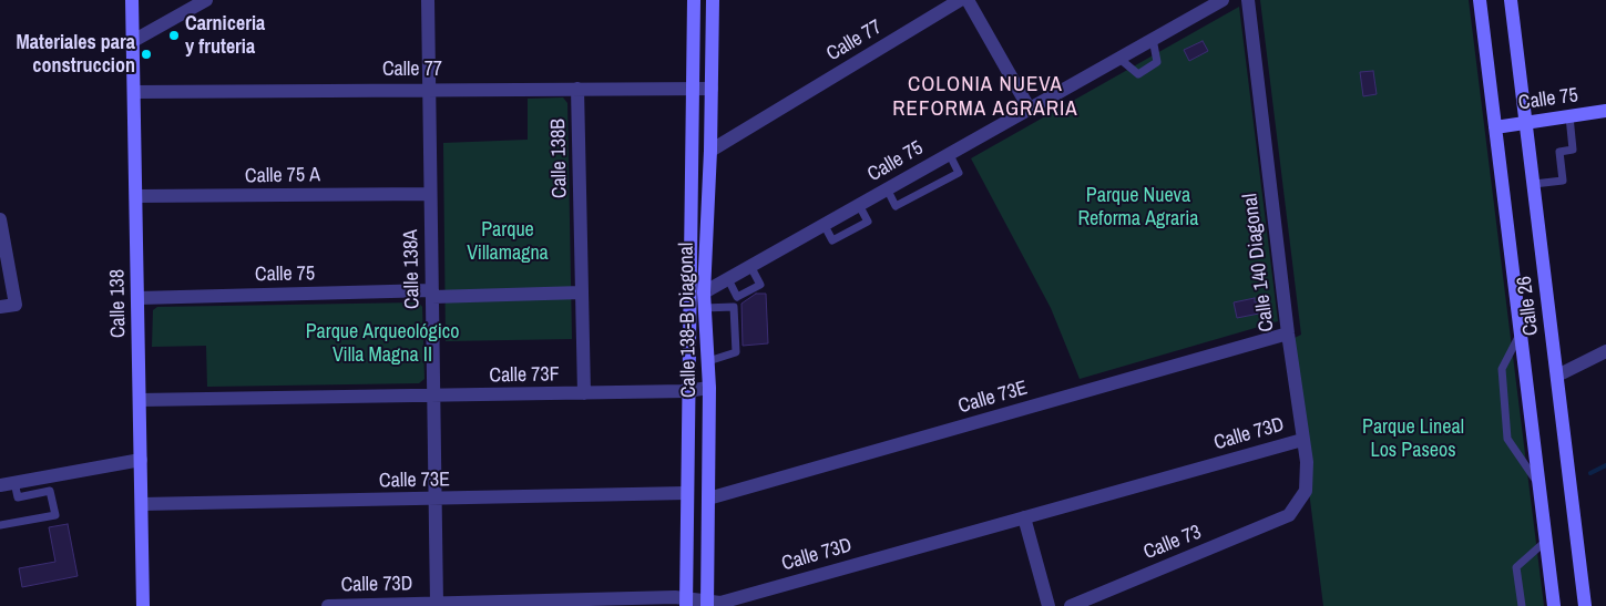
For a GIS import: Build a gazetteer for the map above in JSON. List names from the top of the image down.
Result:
{
  "streets": {
    "street": [
      "Calle 77",
      "Calle 75",
      "Calle 138B",
      "Calle 75 A",
      "Calle 140 Diagonal",
      "Calle 138A",
      "Calle 138",
      "Calle 26",
      "Calle 138-B Diagonal",
      "Calle 73F",
      "Calle 73E",
      "Calle 73D",
      "Calle 73"
    ]
  },
  "crossings": [
    ["Calle 77", "Calle 138B"],
    ["Calle 77", "Calle 138A"],
    ["Calle 77", "Calle 138"],
    ["Calle 77", "Calle 138-B Diagonal"],
    ["Calle 75", "Calle 138B"],
    ["Calle 75", "Calle 138A"],
    ["Calle 75", "Calle 138"],
    ["Calle 75", "Calle 26"],
    ["Calle 75", "Calle 138-B Diagonal"],
    ["Calle 138B", "Calle 73F"],
    ["Calle 75 A", "Calle 138A"],
    ["Calle 75 A", "Calle 138"],
    ["Calle 140 Diagonal", "Calle 73E"],
    ["Calle 140 Diagonal", "Calle 73D"],
    ["Calle 140 Diagonal", "Calle 73"],
    ["Calle 138A", "Calle 73F"],
    ["Calle 138A", "Calle 73E"],
    ["Calle 138A", "Calle 73D"],
    ["Calle 138", "Calle 73F"],
    ["Calle 138", "Calle 73E"],
    ["Calle 138-B Diagonal", "Calle 73F"],
    ["Calle 138-B Diagonal", "Calle 73E"],
    ["Calle 138-B Diagonal", "Calle 73D"]
  ],
  "districts": ["COLONIA NUEVA REFORMA AGRARIA"],
  "parks": [
    "Parque Nueva Reforma Agraria",
    "Parque Villamagna",
    "Parque Arqueológico Villa Magna II",
    "Parque Lineal Los Paseos"
  ],
  "places": ["Carniceria y fruteria", "Materiales para construccion"]
}
